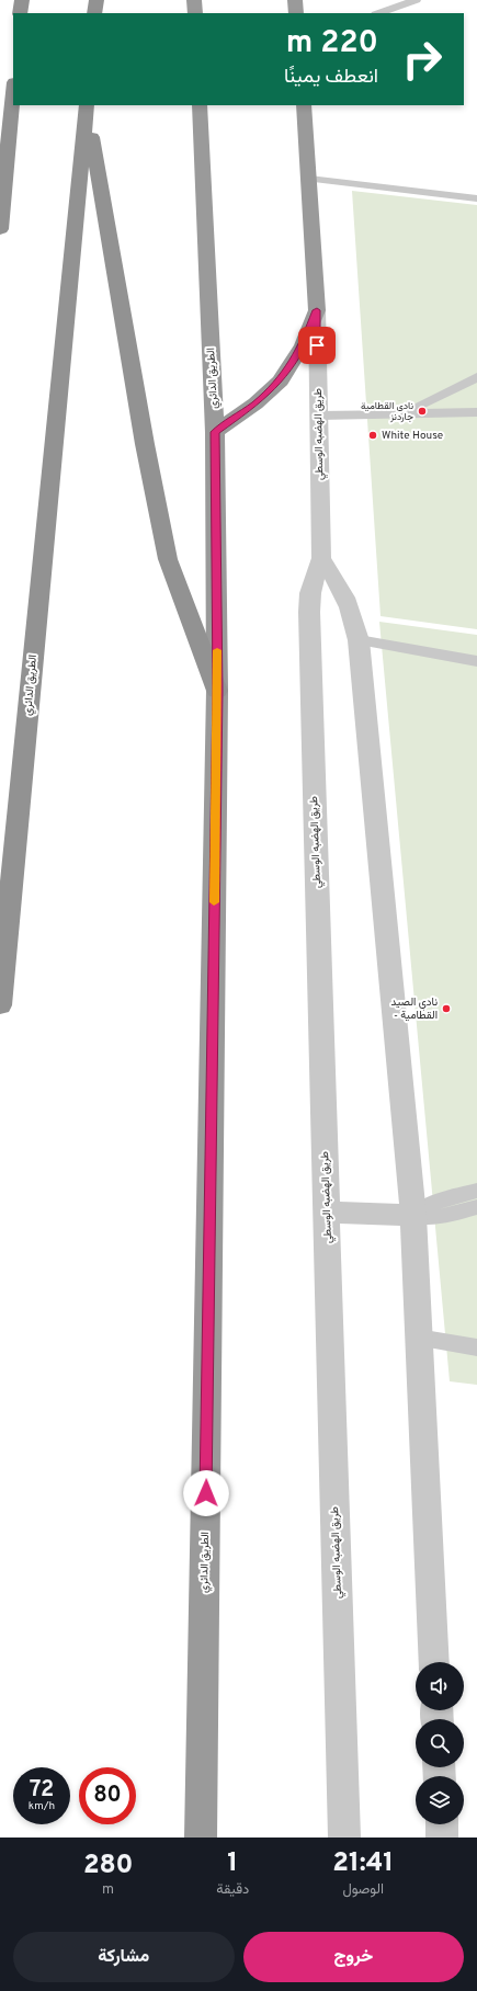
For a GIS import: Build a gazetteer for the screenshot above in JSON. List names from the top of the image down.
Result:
{
  "streets": {
    "highway": ["الطريق الدائري"],
    "street": ["طريق الهضبه الوسطي"]
  },
  "places": ["نادى القطامية جاردنز", "White House", "نادي الصيد - القطامية"],
  "page": {
    "turn": ["220 m", "انعطف يمينًا"],
    "speed": "72 km/h",
    "limit": "80",
    "eta": [
      "21:41",
      "الوصول",
      "1",
      "دقيقة",
      "280",
      "m"
    ],
    "buttons": ["خروج", "مشاركة"]
  }
}
